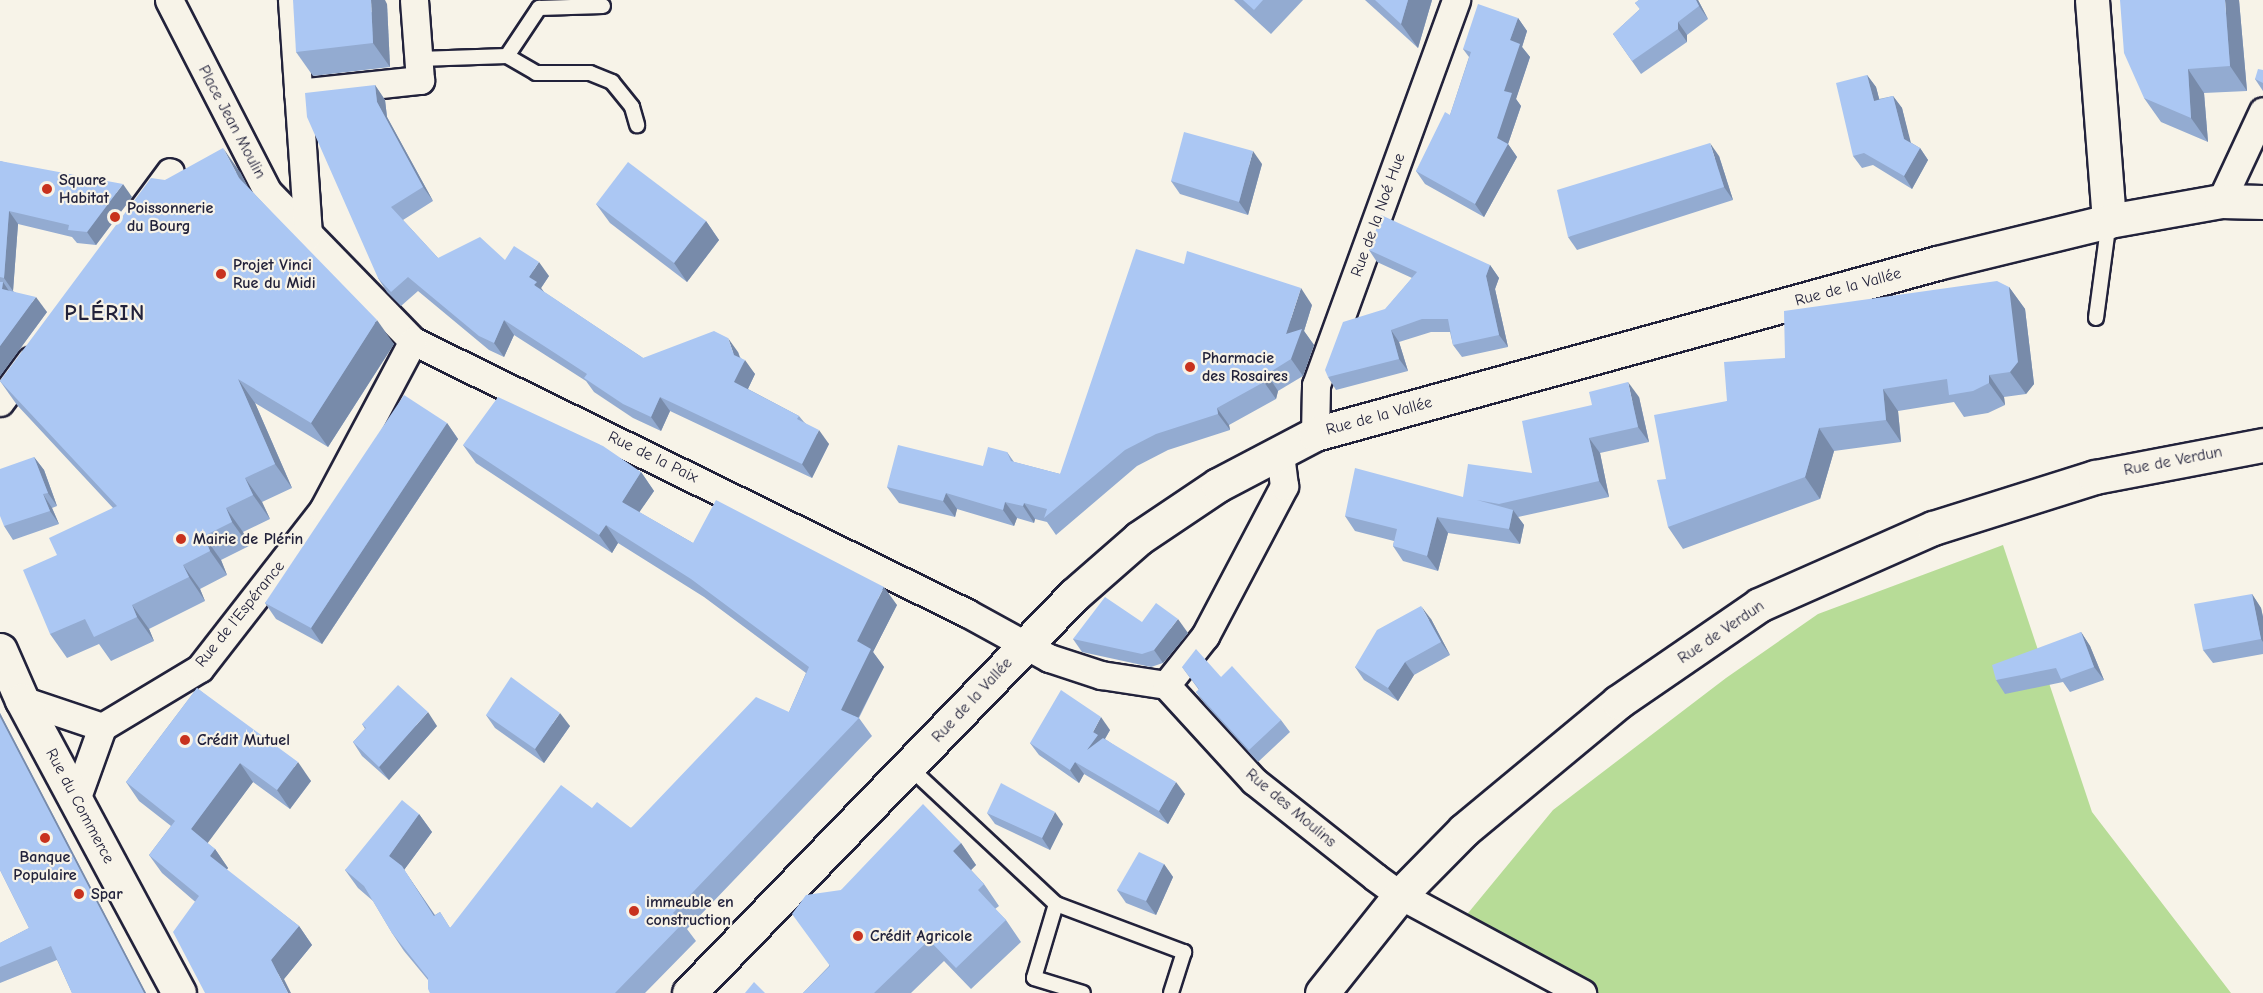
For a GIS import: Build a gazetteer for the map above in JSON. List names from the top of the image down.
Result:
{
  "streets": {
    "street": [
      "Place Jean Moulin",
      "Rue de la Noé Hue",
      "Rue de la Vallée",
      "Rue de la Paix",
      "Rue de Verdun",
      "Rue de l'Espérance",
      "Rue du Commerce",
      "Rue des Moulins"
    ]
  },
  "crossings": [
    ["Place Jean Moulin", "Rue de la Paix"],
    ["Rue de la Noé Hue", "Rue de la Vallée"],
    ["Rue de la Vallée", "Rue de la Paix"],
    ["Rue de la Paix", "Rue de l'Espérance"],
    ["Rue de Verdun", "Rue des Moulins"]
  ],
  "districts": ["PLÉRIN"],
  "places": [
    "Square Habitat",
    "Poissonnerie du Bourg",
    "Projet Vinci Rue du Midi",
    "Pharmacie des Rosaires",
    "Mairie de Plérin",
    "Crédit Mutuel",
    "Banque Populaire",
    "Spar",
    "immeuble en construction",
    "Crédit Agricole"
  ]
}
